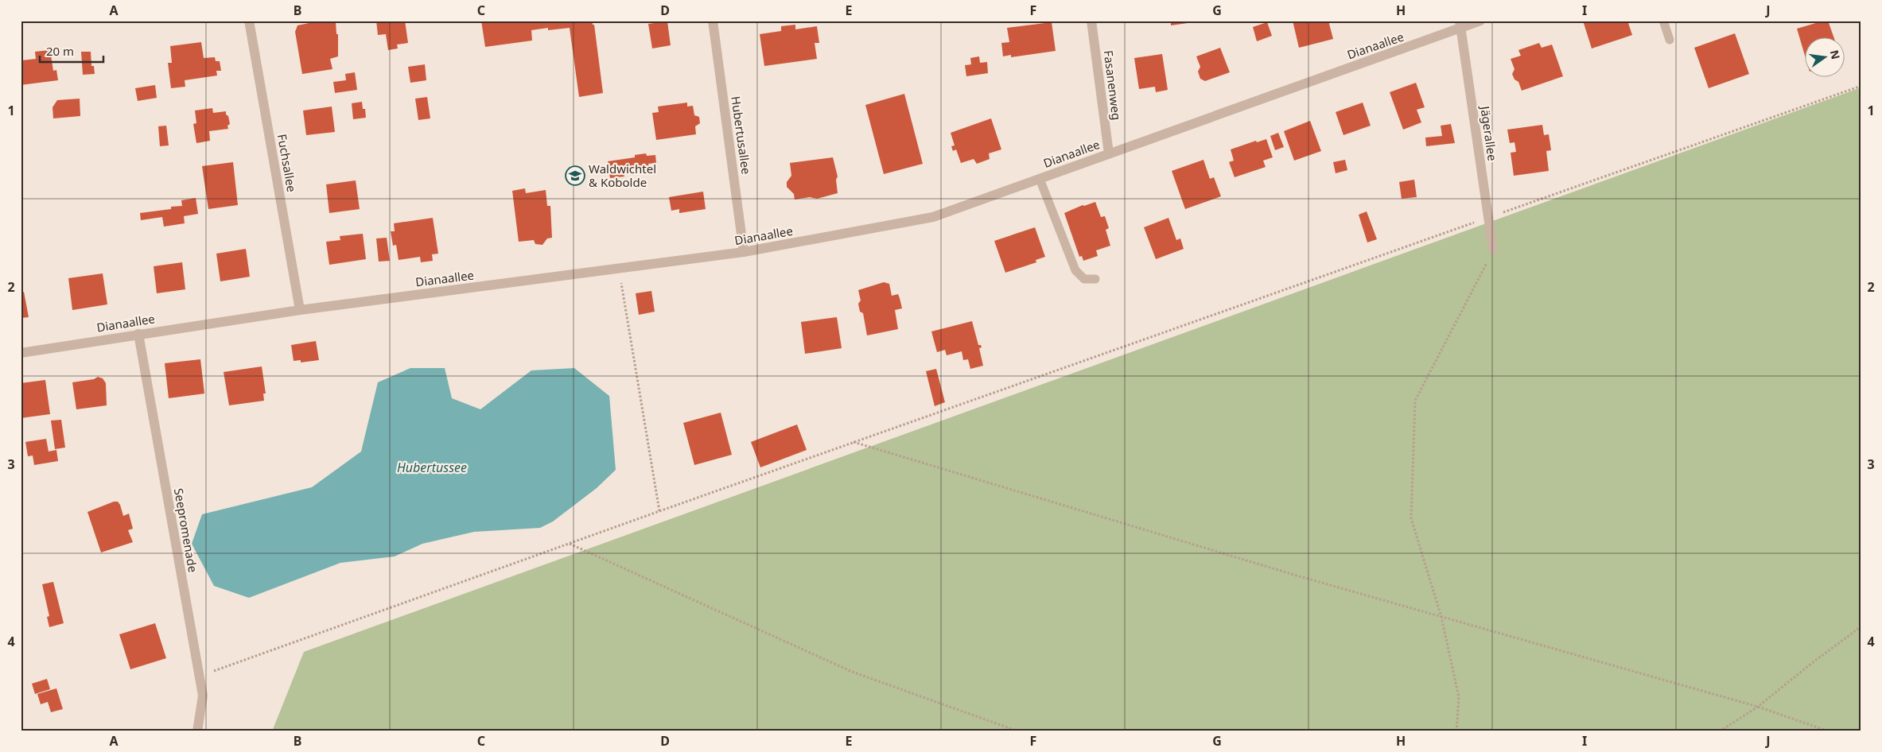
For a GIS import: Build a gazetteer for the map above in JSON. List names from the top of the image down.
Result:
{
  "streets": {
    "street": [
      "Dianaallee",
      "Fasanenweg",
      "Jägerallee",
      "Hubertusallee",
      "Fuchsallee",
      "Seepromenade"
    ]
  },
  "crossings": [
    ["Dianaallee", "Fasanenweg"],
    ["Dianaallee", "Jägerallee"],
    ["Dianaallee", "Hubertusallee"],
    ["Dianaallee", "Fuchsallee"],
    ["Dianaallee", "Seepromenade"]
  ],
  "water": ["Hubertussee"],
  "places": {
    "school or university": ["Waldwichtel & Kobolde"]
  },
  "scale_bar": "20 m",
  "north": "right",
  "grid": {
    "columns": [
      "A",
      "B",
      "C",
      "D",
      "E",
      "F",
      "G",
      "H",
      "I",
      "J"
    ],
    "rows": [
      "1",
      "2",
      "3",
      "4"
    ]
  }
}
